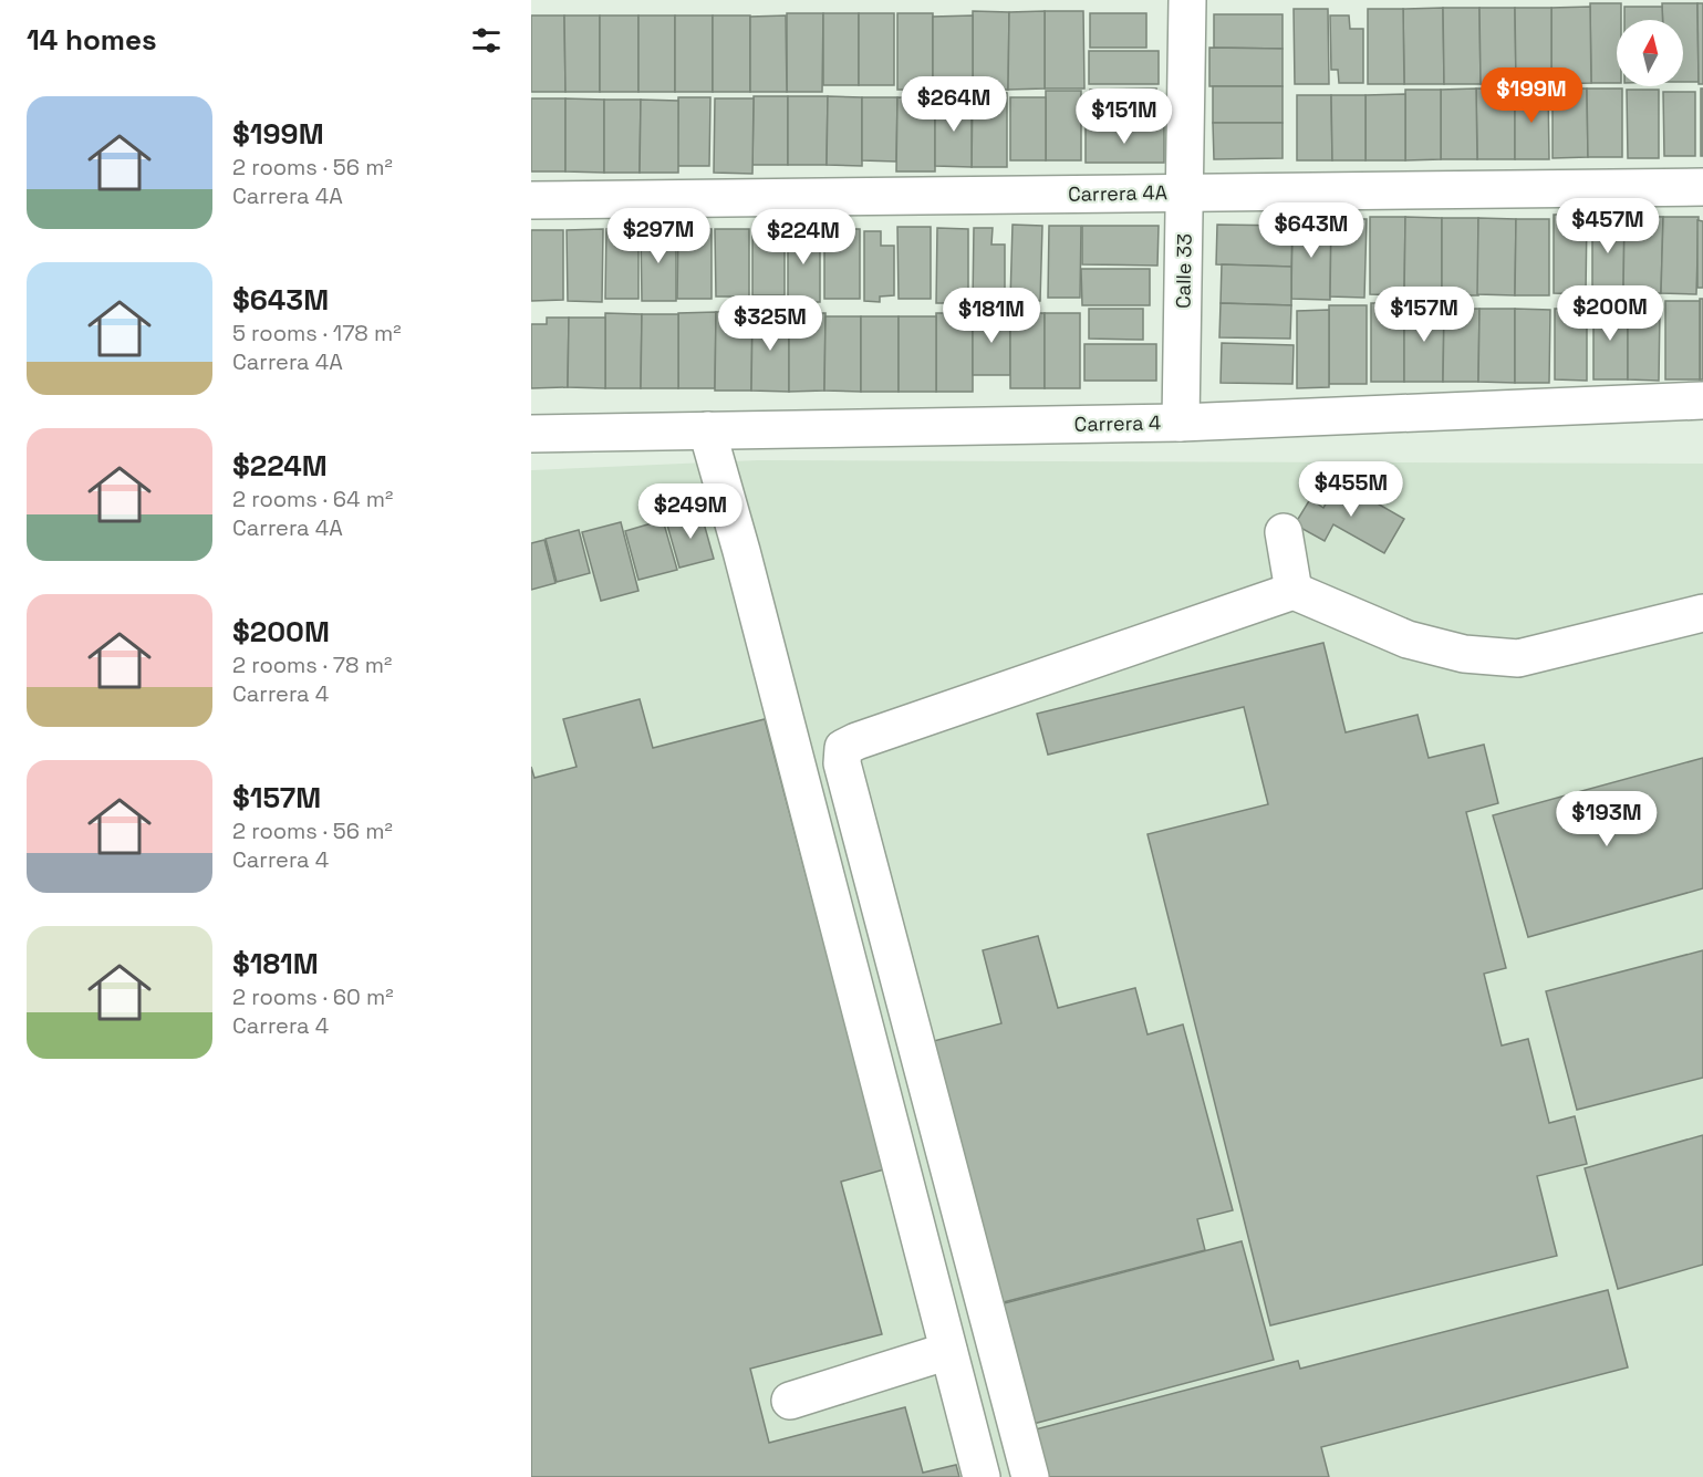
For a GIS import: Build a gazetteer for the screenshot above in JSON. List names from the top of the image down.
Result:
{
  "streets": {
    "street": ["Carrera 4A", "Calle 33", "Carrera 4"]
  },
  "crossings": [
    ["Carrera 4A", "Calle 33"],
    ["Calle 33", "Carrera 4"]
  ],
  "north": "top",
  "page": {
    "heading": "14 homes",
    "price": [
      "$199M",
      "$264M",
      "$151M",
      "$457M",
      "$643M",
      "$297M",
      "$224M",
      "$200M",
      "$157M",
      "$181M",
      "$325M",
      "$455M",
      "$249M",
      "$193M"
    ],
    "list": [
      {
        "name": "$199M",
        "note": "2 rooms · 56 m² · Carrera 4A"
      },
      {
        "name": "$643M",
        "note": "5 rooms · 178 m² · Carrera 4A"
      },
      {
        "name": "$224M",
        "note": "2 rooms · 64 m² · Carrera 4A"
      },
      {
        "name": "$200M",
        "note": "2 rooms · 78 m² · Carrera 4"
      },
      {
        "name": "$157M",
        "note": "2 rooms · 56 m² · Carrera 4"
      },
      {
        "name": "$181M",
        "note": "2 rooms · 60 m² · Carrera 4"
      }
    ]
  }
}
